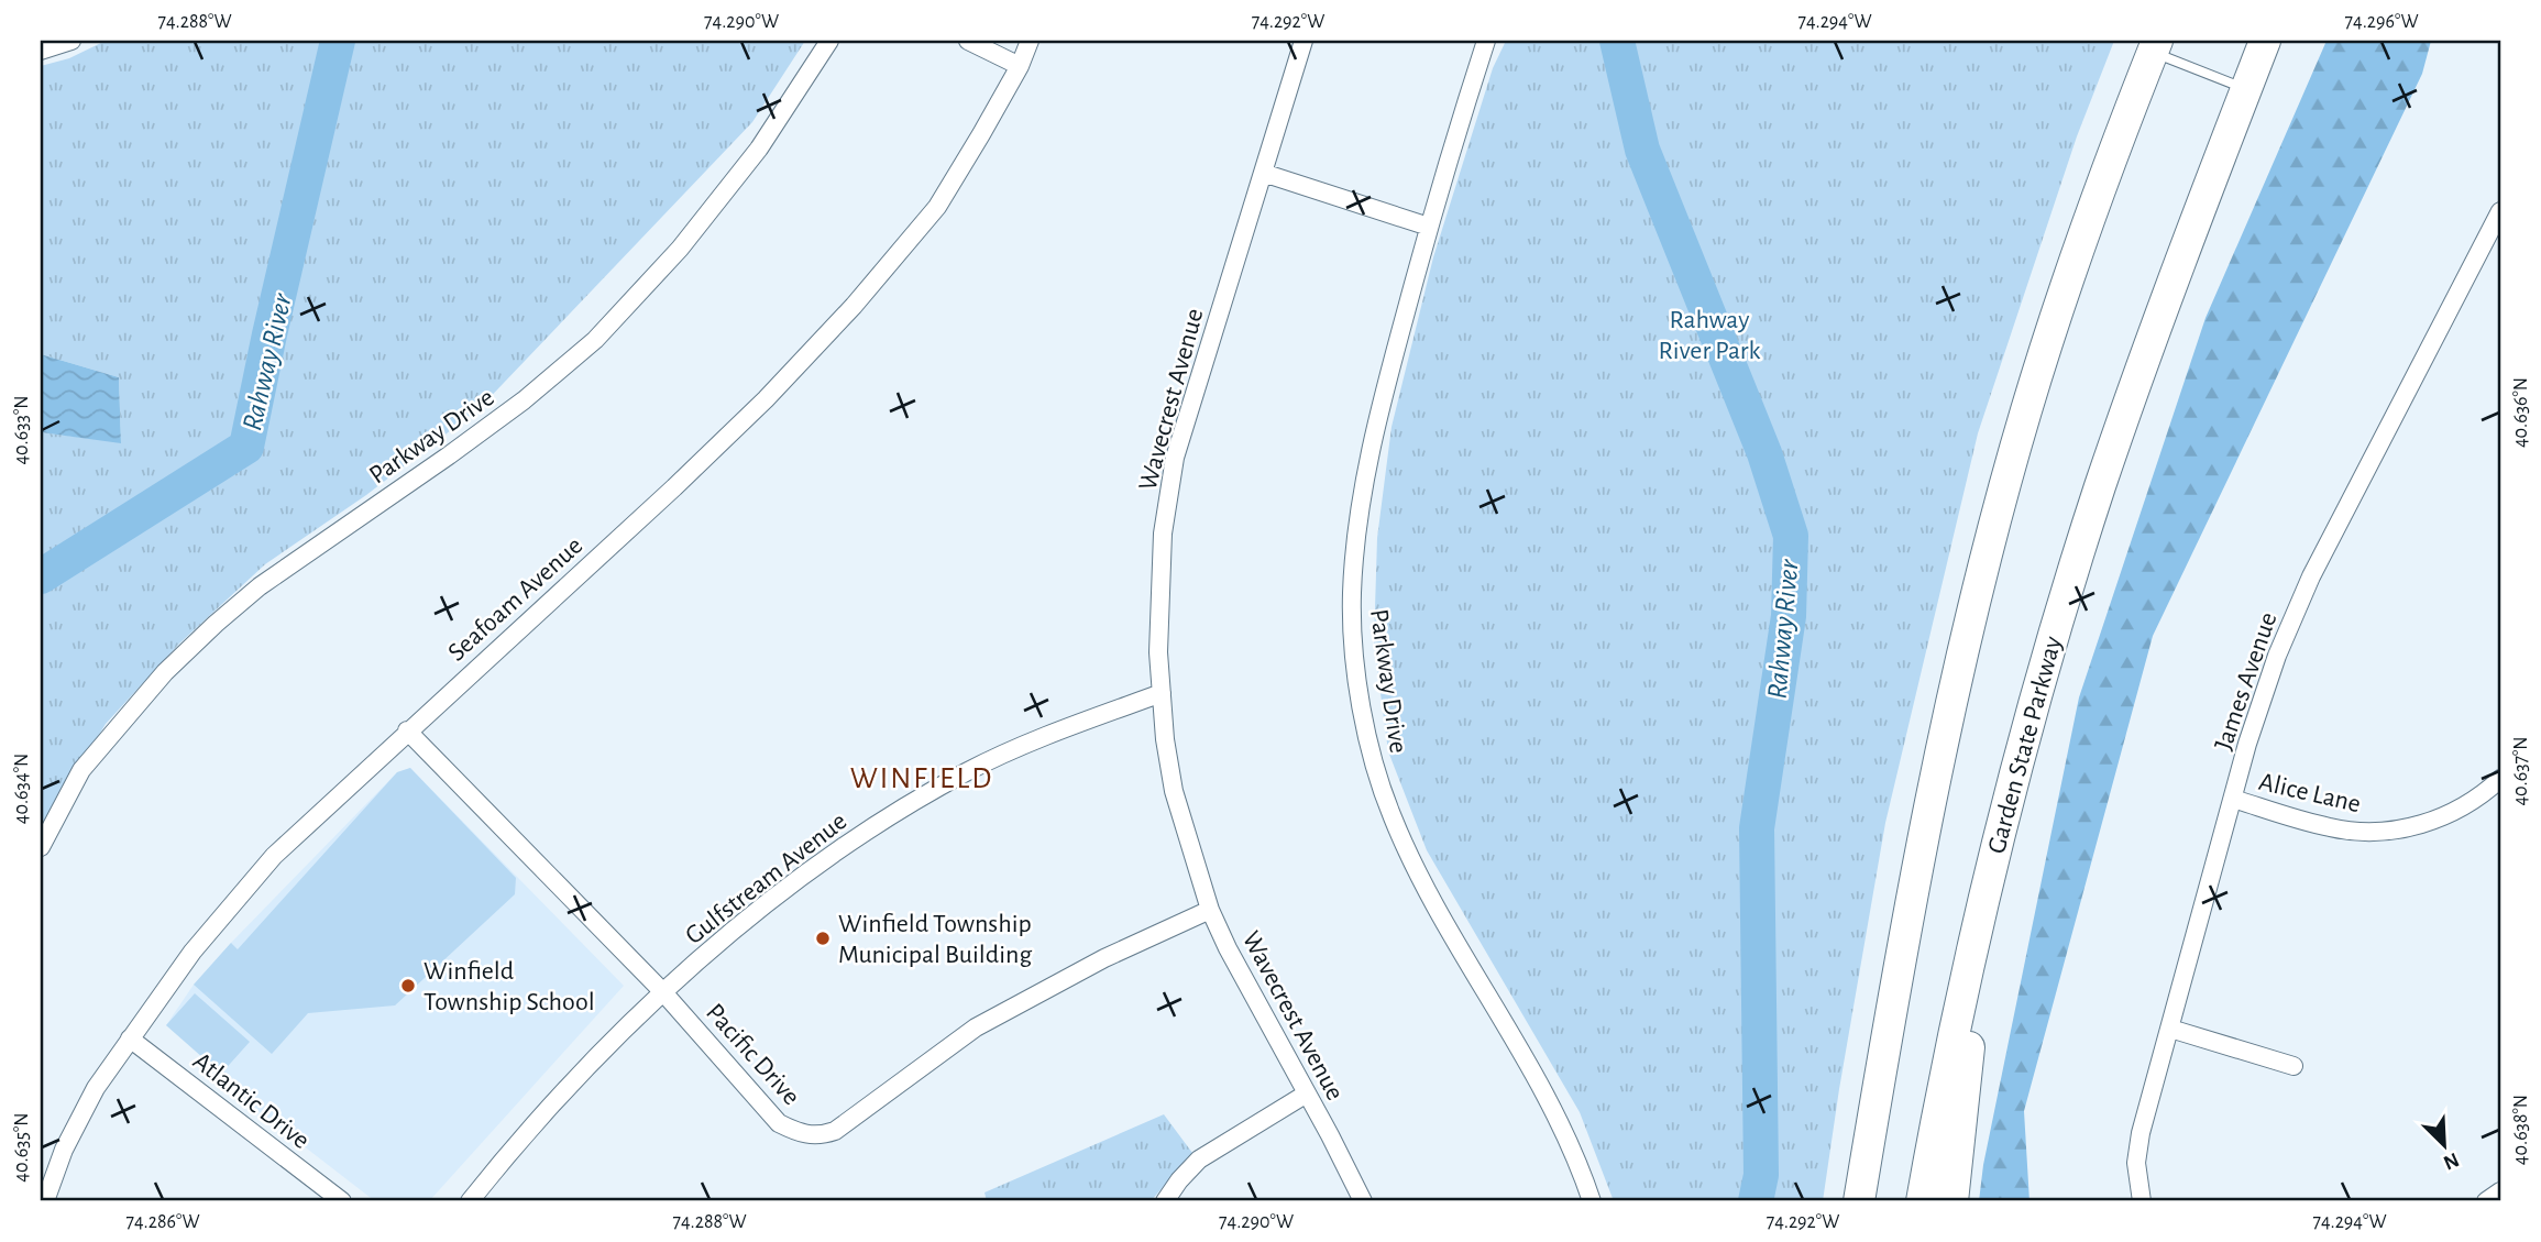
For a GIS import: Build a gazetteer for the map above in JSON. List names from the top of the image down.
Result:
{
  "streets": {
    "highway": ["Garden State Parkway"],
    "street": [
      "Wavecrest Avenue",
      "Parkway Drive",
      "Seafoam Avenue",
      "James Avenue",
      "Alice Lane",
      "Gulfstream Avenue",
      "Pacific Drive",
      "Atlantic Drive"
    ]
  },
  "crossings": [
    ["Wavecrest Avenue", "Gulfstream Avenue"],
    ["Wavecrest Avenue", "Pacific Drive"],
    ["Seafoam Avenue", "Pacific Drive"],
    ["Seafoam Avenue", "Atlantic Drive"],
    ["James Avenue", "Alice Lane"],
    ["Gulfstream Avenue", "Pacific Drive"]
  ],
  "districts": ["WINFIELD"],
  "water": ["Rahway River"],
  "parks": ["Rahway River Park"],
  "places": ["Winfield Township Municipal Building", "Winfield Township School"],
  "north": "bottom right",
  "coordinates": [
    "74.288°W",
    "74.290°W",
    "74.292°W",
    "74.294°W",
    "74.296°W",
    "40.636°N",
    "40.633°N",
    "40.637°N",
    "40.634°N",
    "40.638°N",
    "40.635°N",
    "74.286°W"
  ]
}
